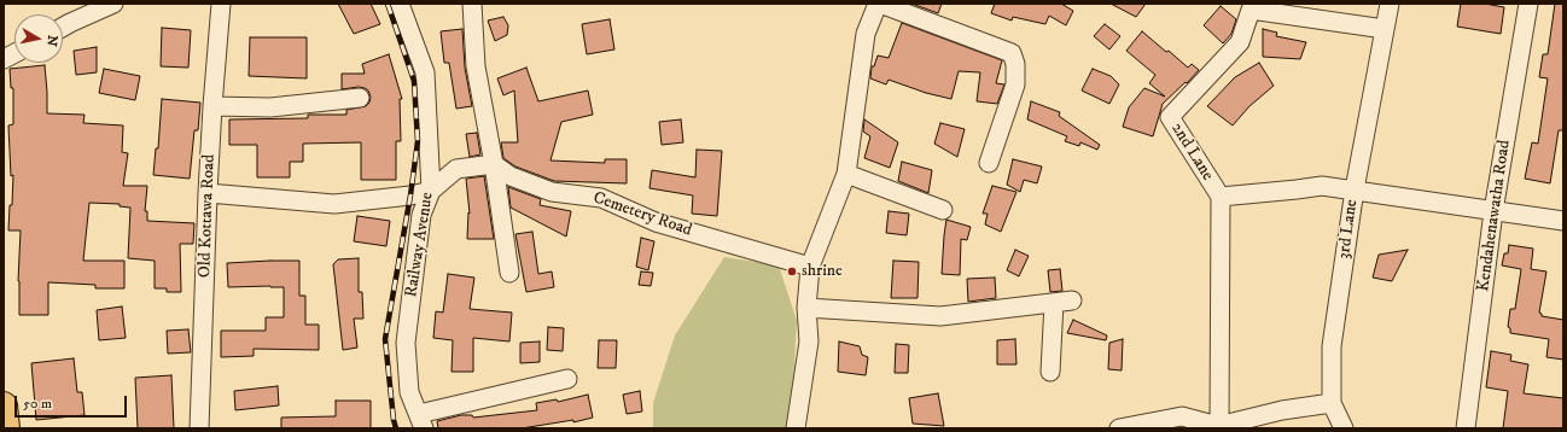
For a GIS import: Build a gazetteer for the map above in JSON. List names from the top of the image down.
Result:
{
  "streets": {
    "street": [
      "2nd Lane",
      "Cemetery Road",
      "Old Kottawa Road",
      "Kendahenawatha Road",
      "3rd Lane",
      "Railway Avenue"
    ]
  },
  "crossings": [
    ["2nd Lane", "3rd Lane"]
  ],
  "places": ["shrine"],
  "scale_bar": "50 m",
  "north": "right"
}
